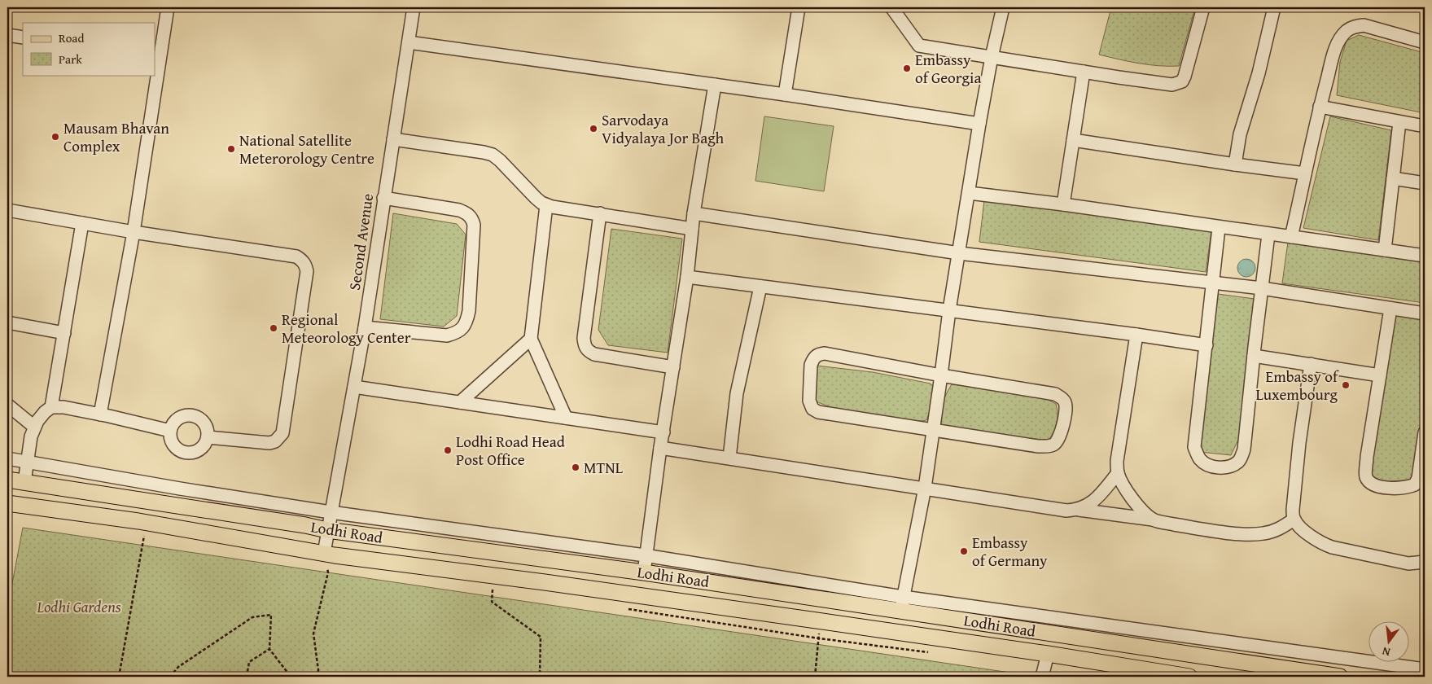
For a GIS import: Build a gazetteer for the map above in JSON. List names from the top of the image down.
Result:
{
  "streets": {
    "main road": ["Lodhi Road"],
    "street": ["Second Avenue"]
  },
  "crossings": [
    ["Second Avenue", "Lodhi Road"]
  ],
  "parks": ["Lodhi Gardens"],
  "places": [
    "Embassy of Georgia",
    "Sarvodaya Vidyalaya Jor Bagh",
    "Mausam Bhavan Complex",
    "National Satellite Meterorology Centre",
    "Regional Meteorology Center",
    "Embassy of Luxembourg",
    "Lodhi Road Head Post Office",
    "MTNL",
    "Embassy of Germany"
  ],
  "legend": ["Road", "Park"],
  "north": "bottom"
}
